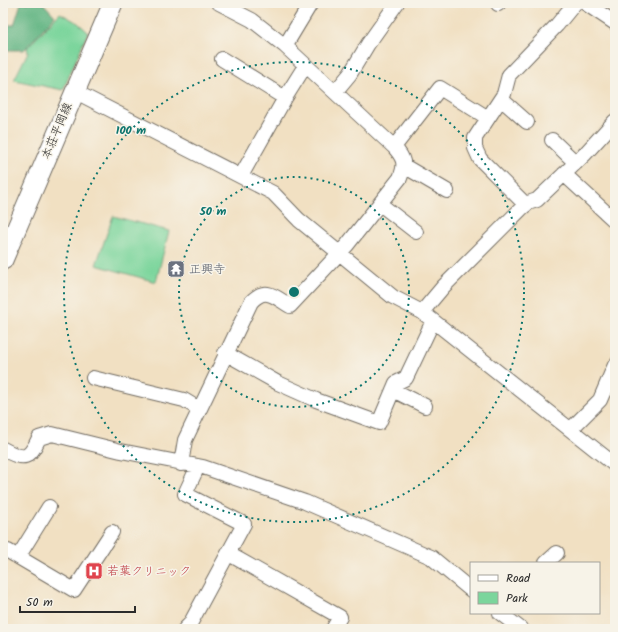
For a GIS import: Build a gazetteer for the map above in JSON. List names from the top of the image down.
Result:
{
  "streets": {
    "main road": ["本荘平岡線"]
  },
  "places": {
    "temple": ["正興寺"],
    "hospital": ["若葉クリニック"]
  },
  "legend": ["Road", "Park"],
  "scale_bar": "50 m",
  "rings": ["100 m", "50 m"]
}
